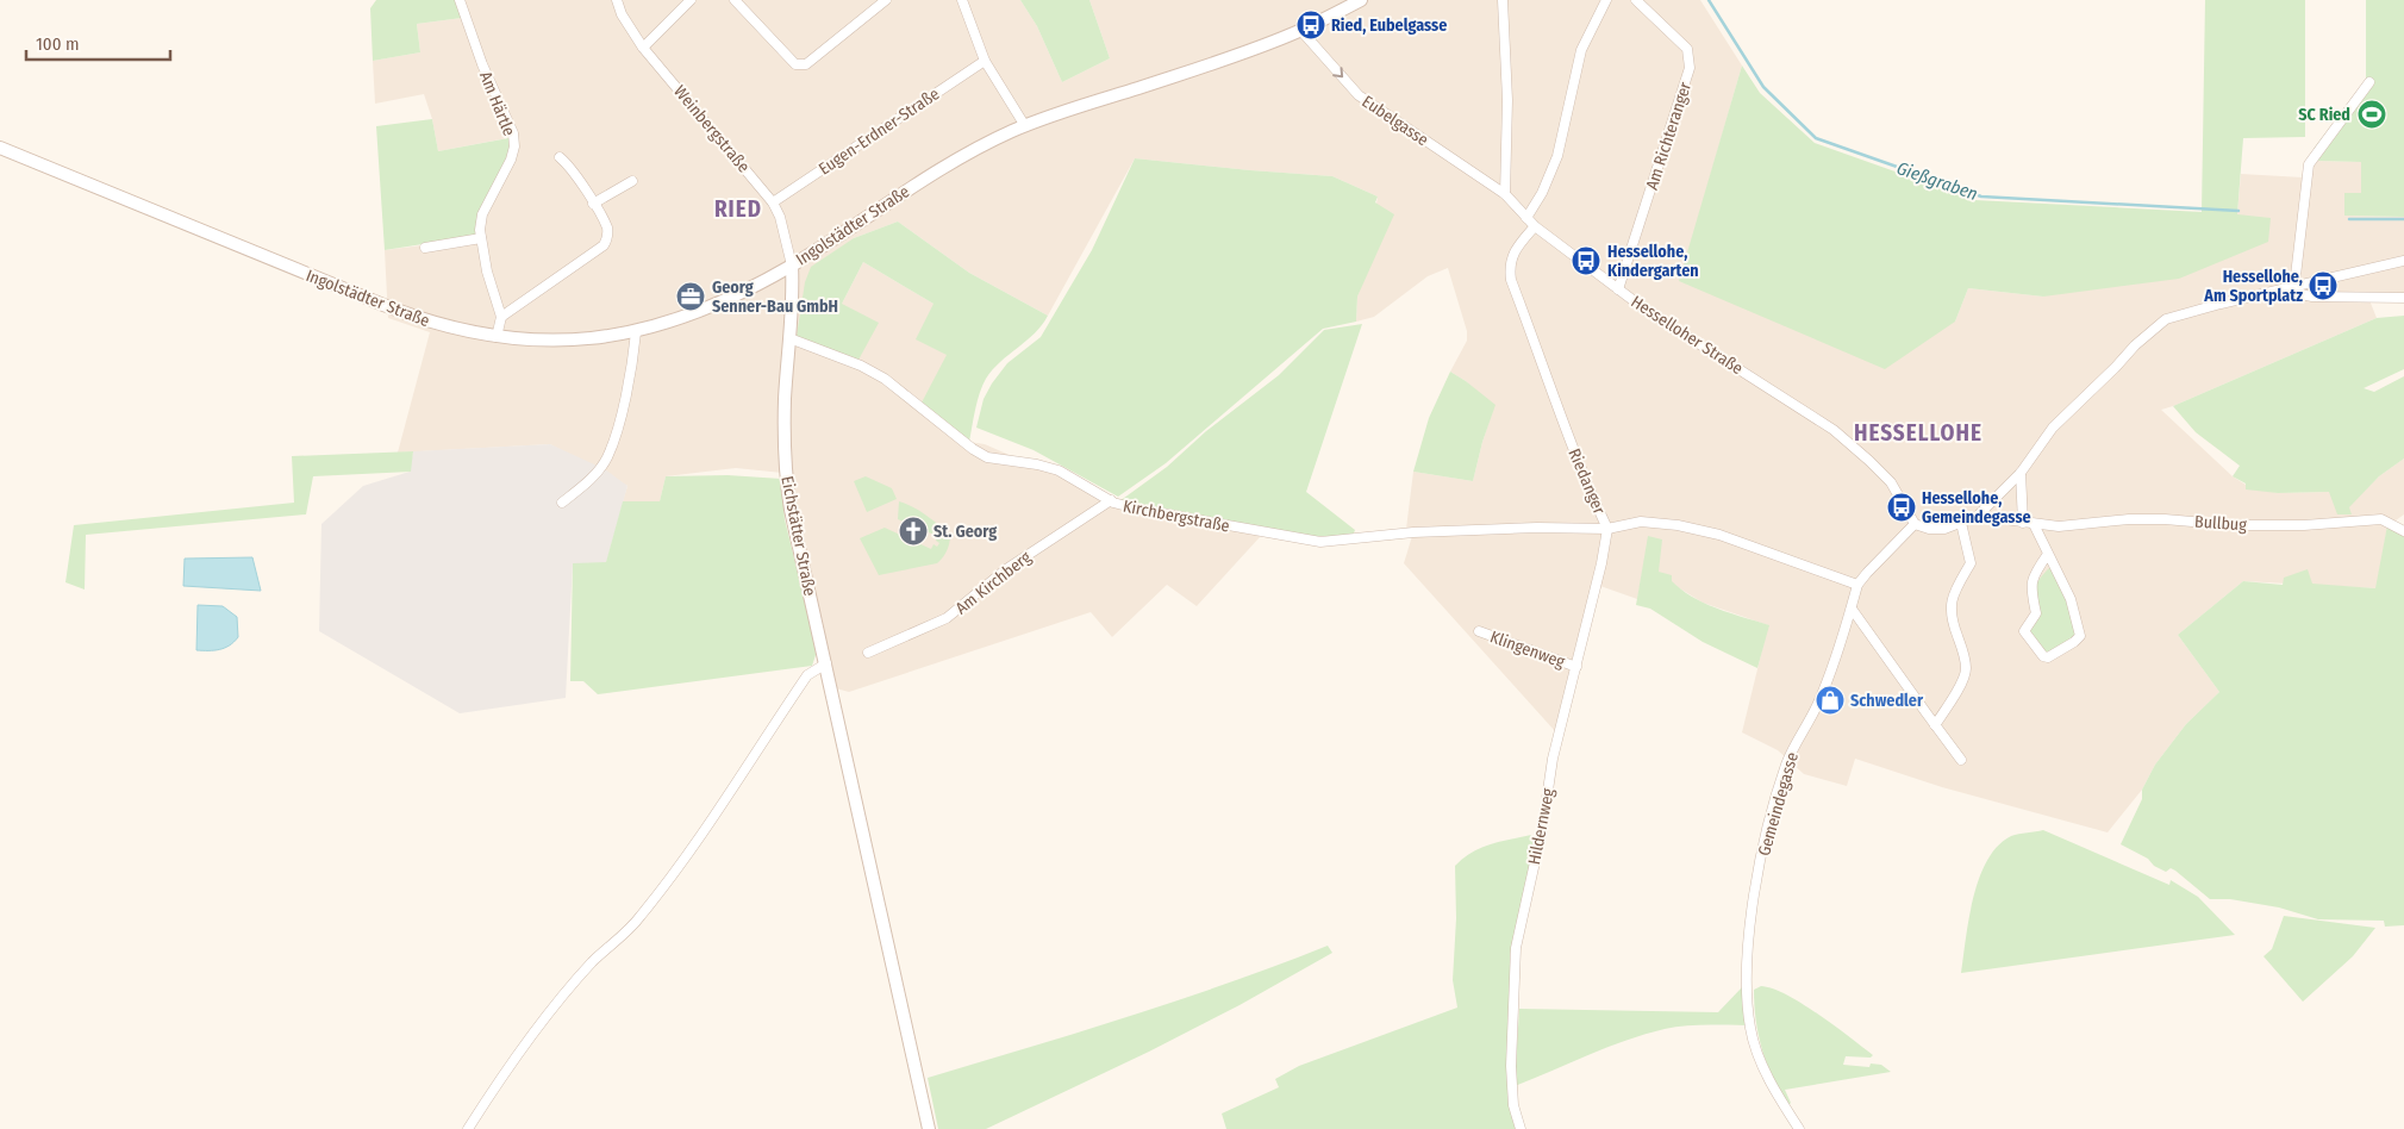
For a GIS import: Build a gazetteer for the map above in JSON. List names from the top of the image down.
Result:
{
  "streets": {
    "main road": ["Ingolstädter Straße", "Eichstätter Straße"],
    "street": [
      "Am Härtle",
      "Eubelgasse",
      "Weinbergstraße",
      "Eugen-Erdner-Straße",
      "Am Richteranger",
      "Hesselloher Straße",
      "Riedanger",
      "Kirchbergstraße",
      "Bullbug",
      "Am Kirchberg",
      "Klingenweg",
      "Gemeindegasse",
      "Hildernweg"
    ]
  },
  "crossings": [
    ["Eubelgasse", "Ingolstädter Straße"],
    ["Eubelgasse", "Hesselloher Straße"],
    ["Weinbergstraße", "Eugen-Erdner-Straße"],
    ["Weinbergstraße", "Ingolstädter Straße"],
    ["Weinbergstraße", "Eichstätter Straße"],
    ["Am Richteranger", "Hesselloher Straße"],
    ["Ingolstädter Straße", "Eichstätter Straße"],
    ["Hesselloher Straße", "Riedanger"],
    ["Hesselloher Straße", "Gemeindegasse"],
    ["Riedanger", "Kirchbergstraße"],
    ["Riedanger", "Gemeindegasse"],
    ["Riedanger", "Hildernweg"],
    ["Kirchbergstraße", "Eichstätter Straße"],
    ["Kirchbergstraße", "Am Kirchberg"],
    ["Kirchbergstraße", "Hildernweg"],
    ["Klingenweg", "Hildernweg"]
  ],
  "one_way": ["Eubelgasse"],
  "districts": ["RIED", "HESSELLOHE"],
  "water": ["Gießgraben"],
  "places": {
    "bus stop": [
      "Ried, Eubelgasse",
      "Hessellohe, Kindergarten",
      "Hessellohe, Am Sportplatz",
      "Hessellohe, Gemeindegasse"
    ],
    "sports": ["SC Ried"],
    "office": ["Georg Senner-Bau GmbH"],
    "church": ["St. Georg"],
    "shop": ["Schwedler"]
  },
  "scale_bar": "100 m"
}
